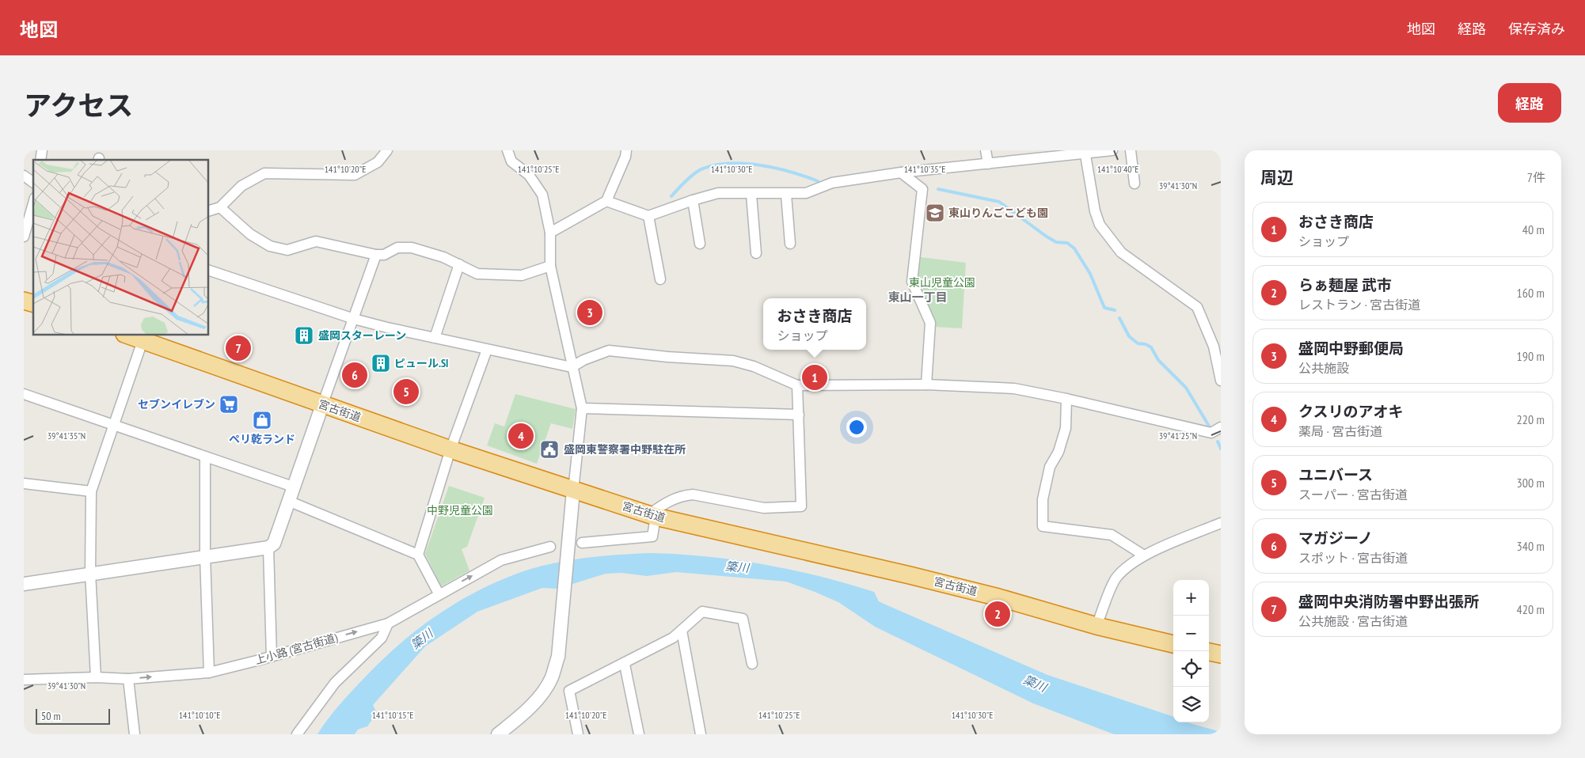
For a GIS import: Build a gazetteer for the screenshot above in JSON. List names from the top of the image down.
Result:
{
  "streets": {
    "highway": ["宮古街道"],
    "street": ["上小路 (宮古街道)"]
  },
  "one_way": ["上小路 (宮古街道)"],
  "districts": ["東山一丁目"],
  "water": ["簗川"],
  "parks": ["東山児童公園", "中野児童公園"],
  "places": {
    "school or university": ["東山りんごこども園"],
    "building": ["盛岡スターレーン", "ピュール.SI"],
    "supermarket": ["セブンイレブン"],
    "shop": ["ペリ乾ランド"],
    "public building": ["盛岡東警察署中野駐在所"]
  },
  "scale_bar": "50 m",
  "page": {
    "header": "地図",
    "nav": ["地図", "経路", "保存済み"],
    "title": "アクセス",
    "buttons": "経路",
    "heading": ["周辺", "7件"],
    "list": [
      {
        "mark": "1",
        "name": "おさき商店",
        "note": "ショップ",
        "value": "40 m"
      },
      {
        "mark": "2",
        "name": "らぁ麺屋 武市",
        "note": "レストラン · 宮古街道",
        "value": "160 m"
      },
      {
        "mark": "3",
        "name": "盛岡中野郵便局",
        "note": "公共施設",
        "value": "190 m"
      },
      {
        "mark": "4",
        "name": "クスリのアオキ",
        "note": "薬局 · 宮古街道",
        "value": "220 m"
      },
      {
        "mark": "5",
        "name": "ユニバース",
        "note": "スーパー · 宮古街道",
        "value": "300 m"
      },
      {
        "mark": "6",
        "name": "マガジーノ",
        "note": "スポット · 宮古街道",
        "value": "340 m"
      },
      {
        "mark": "7",
        "name": "盛岡中央消防署中野出張所",
        "note": "公共施設 · 宮古街道",
        "value": "420 m"
      }
    ],
    "popup": ["おさき商店", "ショップ"],
    "pins": [
      "3",
      "7",
      "6",
      "1",
      "5",
      "4",
      "2"
    ],
    "map_buttons": ["+", "−"],
    "scale": "50 m"
  },
  "coordinates": [
    "141°10'20\"E",
    "141°10'25\"E",
    "141°10'30\"E",
    "141°10'35\"E",
    "141°10'40\"E",
    "39°41'30\"N",
    "39°41'25\"N",
    "39°41'35\"N",
    "141°10'10\"E",
    "141°10'15\"E"
  ]
}
